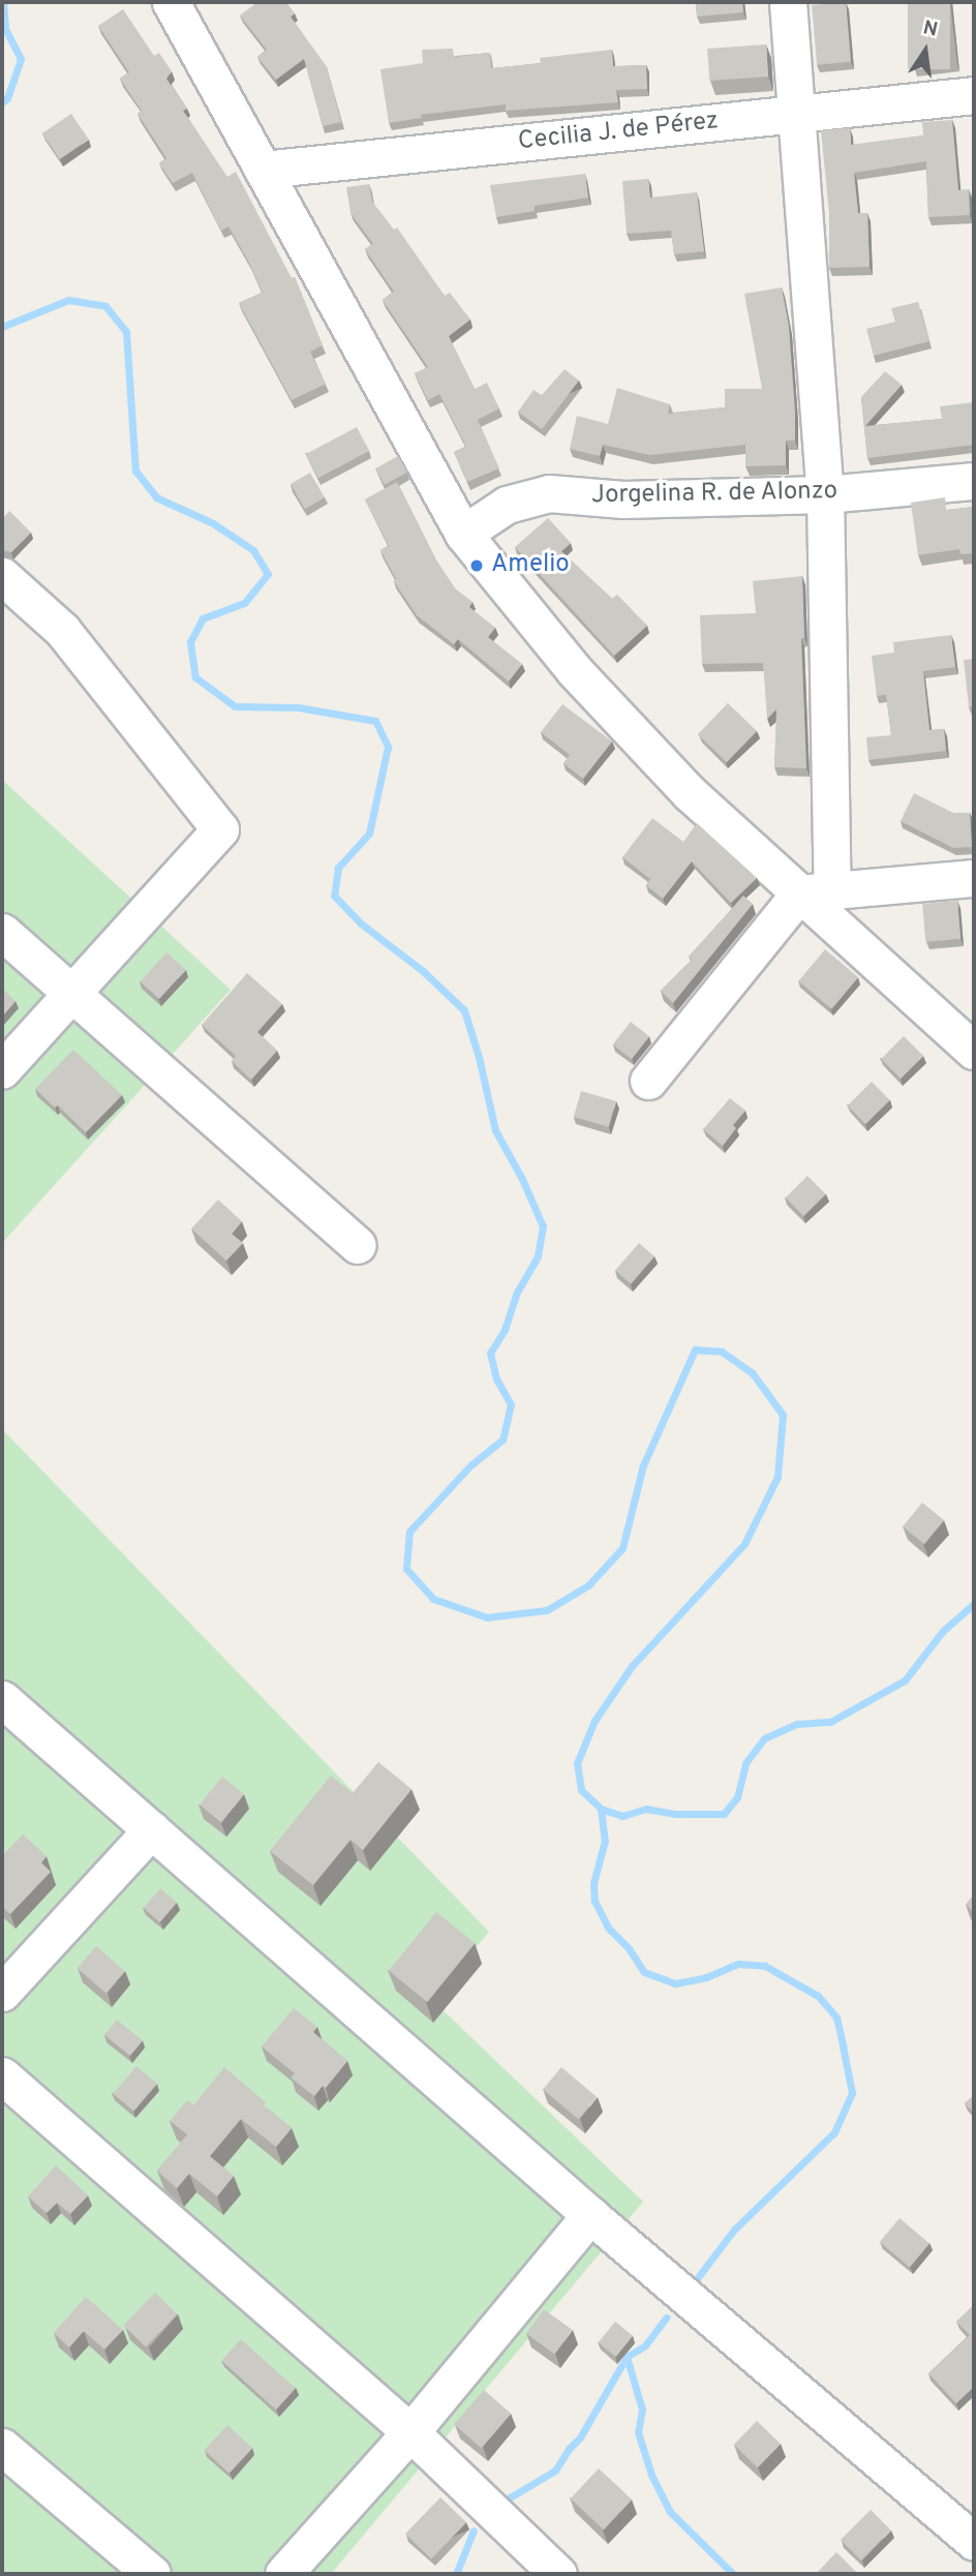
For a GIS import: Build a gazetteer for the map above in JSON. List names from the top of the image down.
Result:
{
  "streets": {
    "street": ["Cecilia J. de Pérez", "Jorgelina R. de Alonzo"]
  },
  "places": ["Amelio"],
  "north": "top"
}
